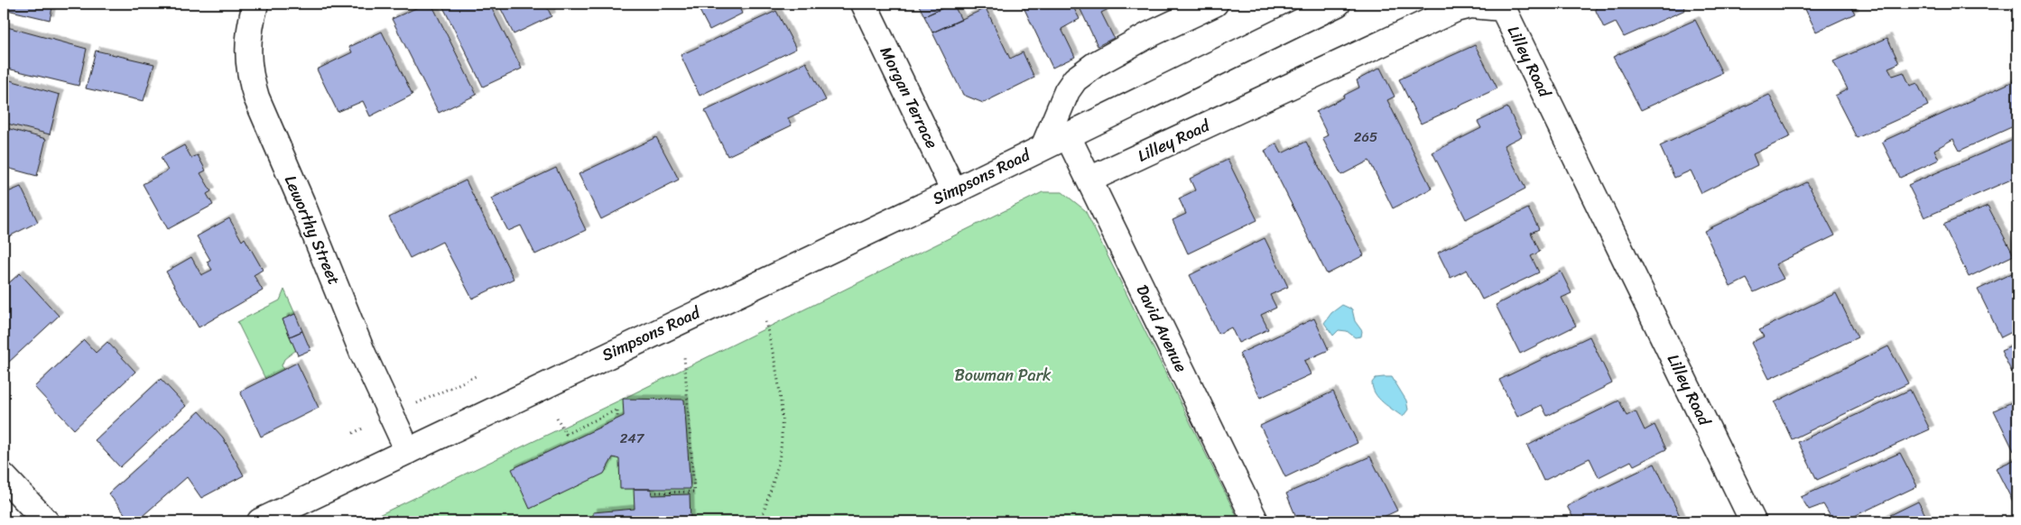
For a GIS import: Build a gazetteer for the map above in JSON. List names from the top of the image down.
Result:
{
  "streets": {
    "street": [
      "Lilley Road",
      "Morgan Terrace",
      "Simpsons Road",
      "Leworthy Street",
      "David Avenue"
    ]
  },
  "crossings": [
    ["Lilley Road", "David Avenue"],
    ["Morgan Terrace", "Simpsons Road"],
    ["Simpsons Road", "Leworthy Street"],
    ["Simpsons Road", "David Avenue"]
  ],
  "parks": ["Bowman Park"],
  "house_numbers": ["265", "247"]
}
